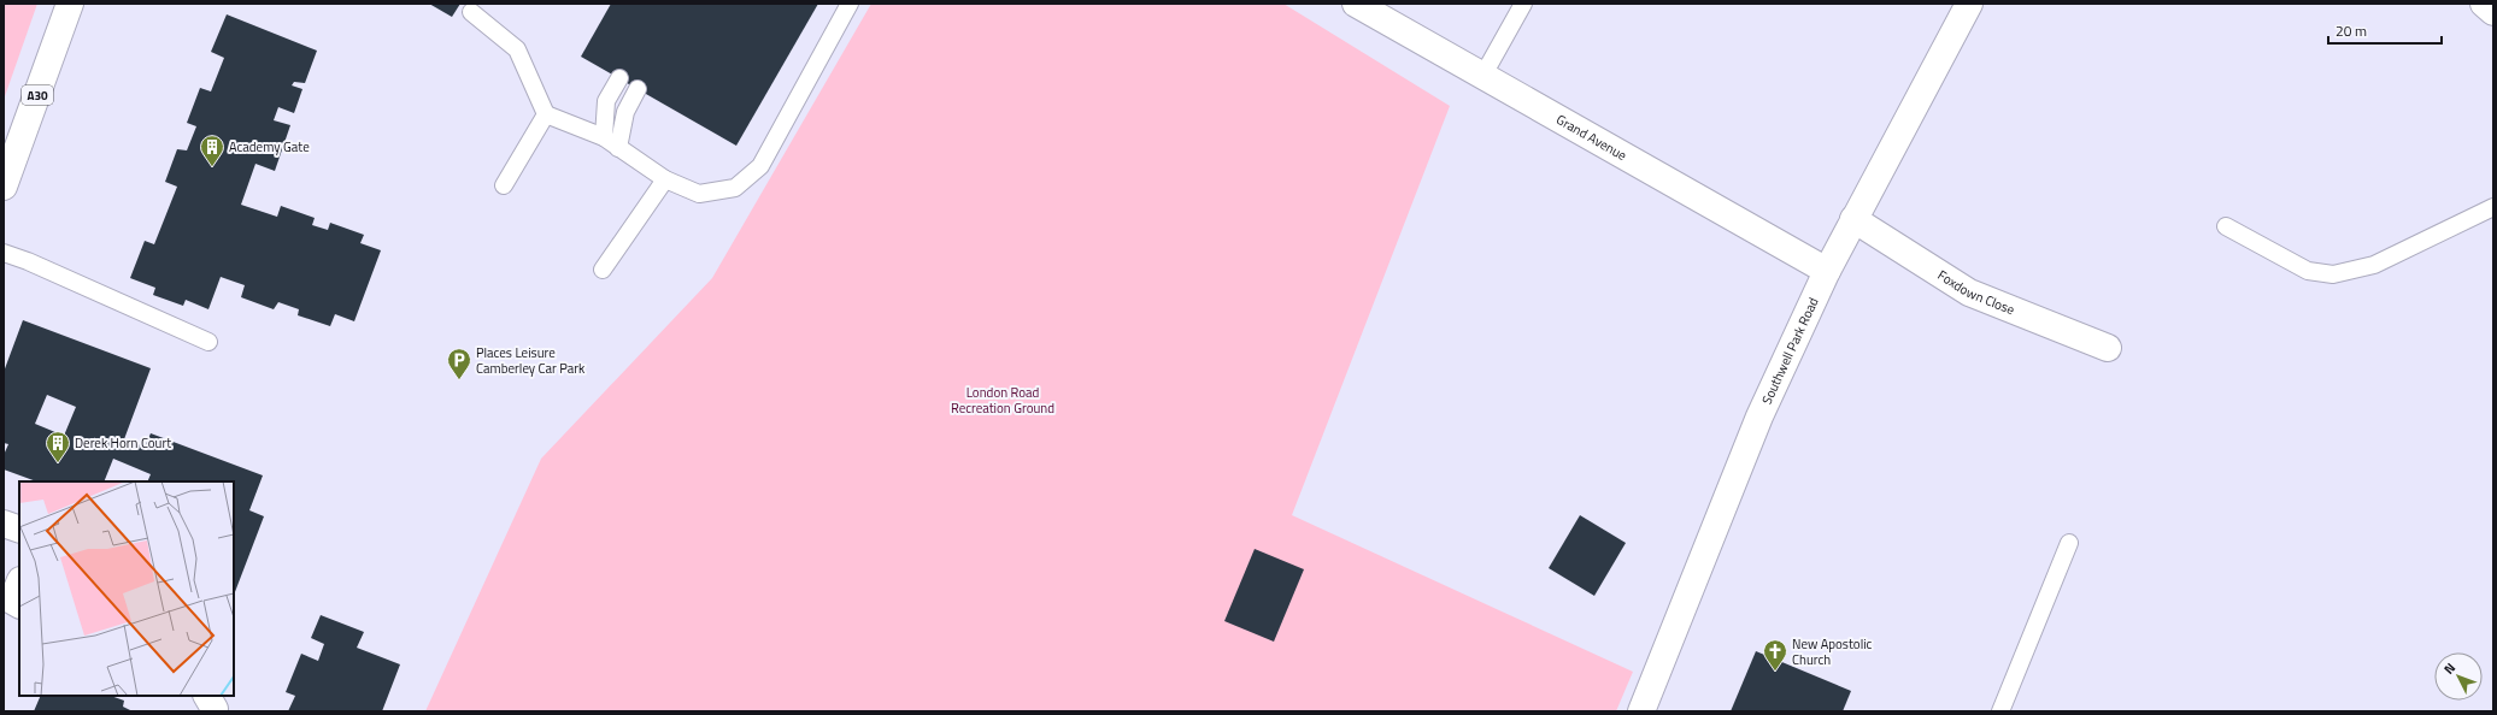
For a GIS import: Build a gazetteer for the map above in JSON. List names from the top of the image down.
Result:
{
  "streets": {
    "street": [
      "A30",
      "Grand Avenue",
      "Foxdown Close",
      "Southwell Park Road"
    ]
  },
  "crossings": [
    ["Grand Avenue", "Southwell Park Road"],
    ["Foxdown Close", "Southwell Park Road"]
  ],
  "parks": ["London Road Recreation Ground"],
  "places": {
    "building": ["Academy Gate", "Derek Horn Court"],
    "parking": ["Places Leisure Camberley Car Park"],
    "church": ["New Apostolic Church"]
  },
  "scale_bar": "20 m",
  "north": "top left"
}
